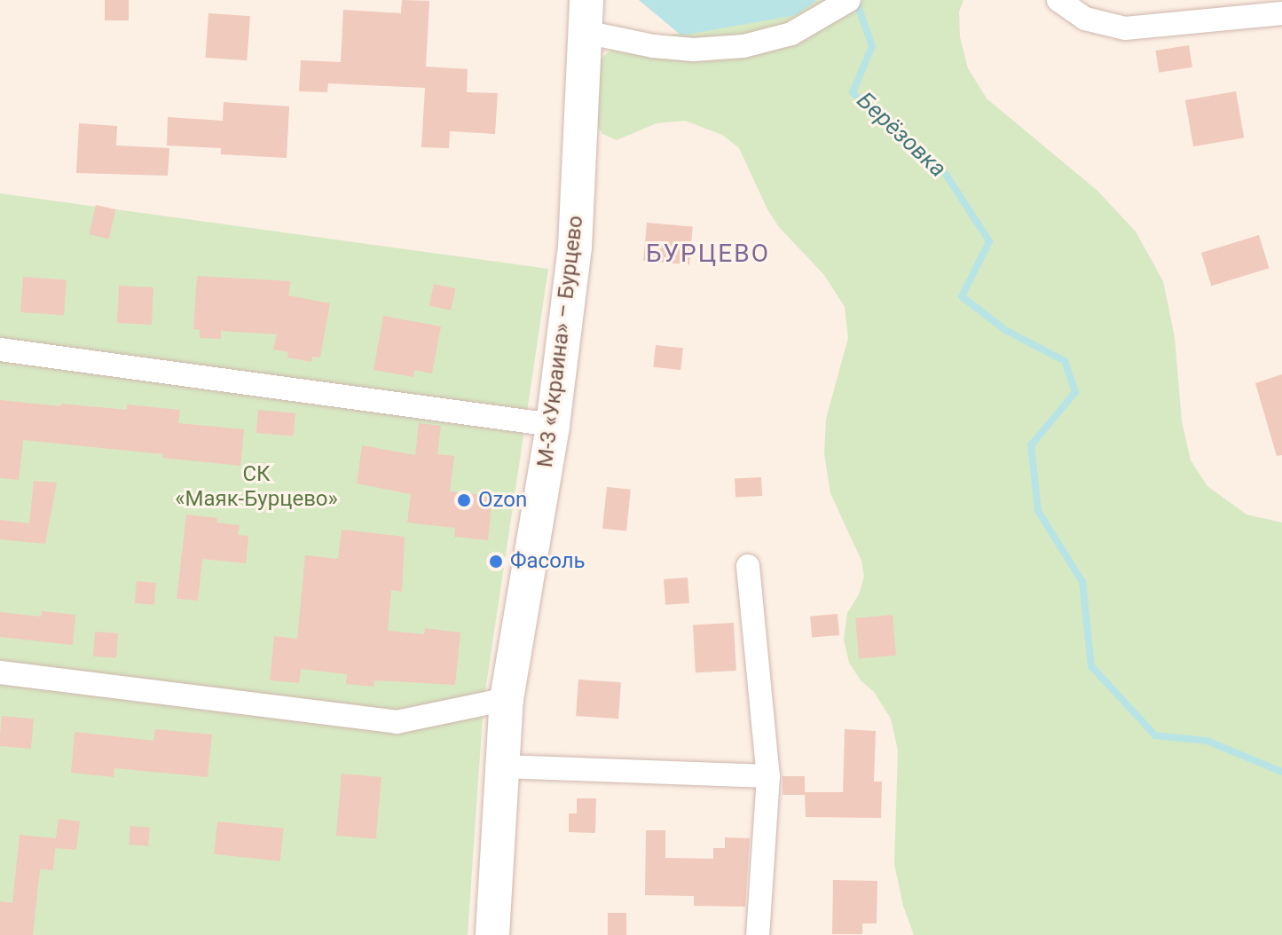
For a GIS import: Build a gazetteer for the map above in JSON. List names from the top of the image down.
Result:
{
  "streets": {
    "street": ["М-3 «Украина» – Бурцево"]
  },
  "districts": ["БУРЦЕВО"],
  "water": ["Берёзовка"],
  "parks": ["СК «Маяк-Бурцево»"],
  "places": ["Ozon", "Фасоль"]
}
